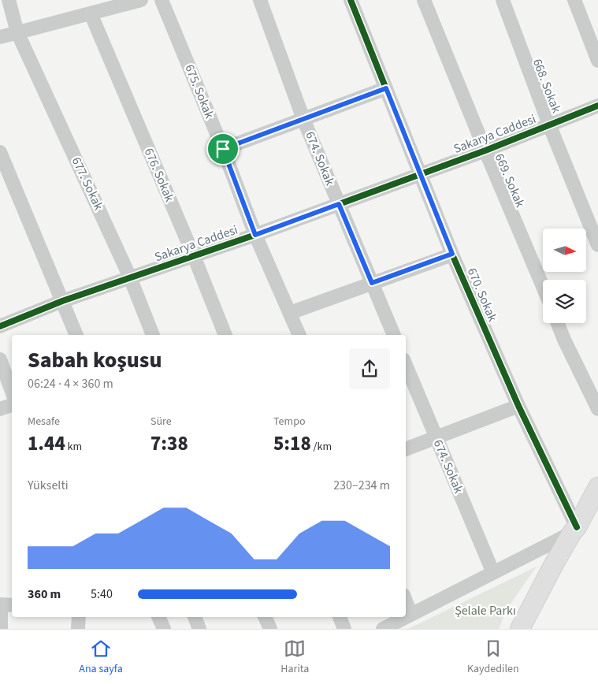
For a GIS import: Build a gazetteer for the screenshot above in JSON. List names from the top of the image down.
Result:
{
  "streets": {
    "street": [
      "668. Sokak",
      "675. Sokak",
      "Sakarya Caddesi",
      "674. Sokak",
      "676. Sokak",
      "669. Sokak",
      "677. Sokak",
      "670. Sokak"
    ]
  },
  "crossings": [
    ["668. Sokak", "Sakarya Caddesi"],
    ["675. Sokak", "Sakarya Caddesi"],
    ["Sakarya Caddesi", "674. Sokak"],
    ["Sakarya Caddesi", "676. Sokak"],
    ["Sakarya Caddesi", "669. Sokak"],
    ["Sakarya Caddesi", "677. Sokak"],
    ["Sakarya Caddesi", "670. Sokak"]
  ],
  "parks": ["Şelale Parkı"],
  "north": "right",
  "page": {
    "heading": ["Sabah koşusu", "06:24 · 4 × 360 m"],
    "stats": [
      ["Mesafe", "1.44 km"],
      ["Süre", "7:38"],
      ["Tempo", "5:18 /km"]
    ],
    "chart": ["Yükselti", "230–234 m"],
    "list": [
      {
        "name": "360 m",
        "note": "5:40"
      }
    ],
    "tabs": ["Ana sayfa", "Harita", "Kaydedilen"]
  }
}
